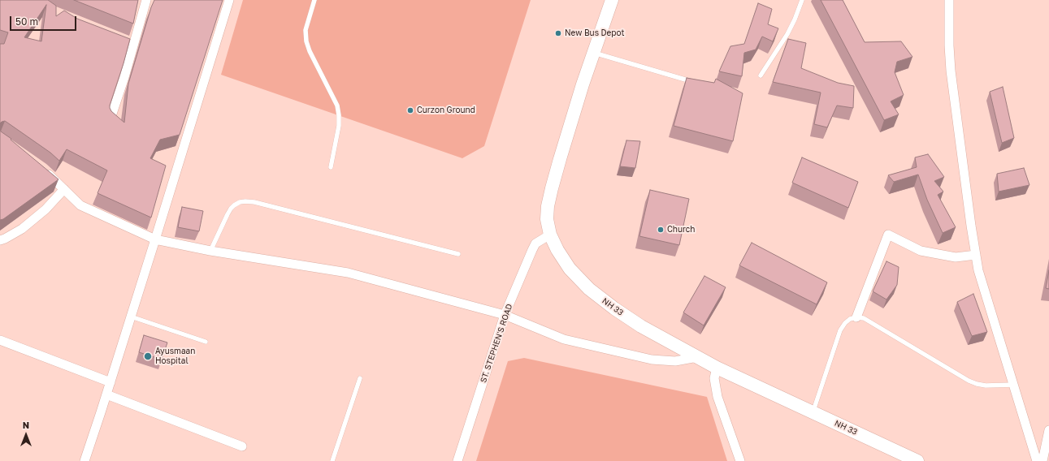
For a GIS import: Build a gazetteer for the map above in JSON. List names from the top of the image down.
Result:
{
  "streets": {
    "main road": ["NH 33"],
    "street": ["ST. STEPHEN'S ROAD"]
  },
  "crossings": [
    ["NH 33", "ST. STEPHEN'S ROAD"]
  ],
  "places": [
    "New Bus Depot",
    "Curzon Ground",
    "Church",
    "Ayusmaan Hospital"
  ],
  "scale_bar": "50 m",
  "north": "top"
}
